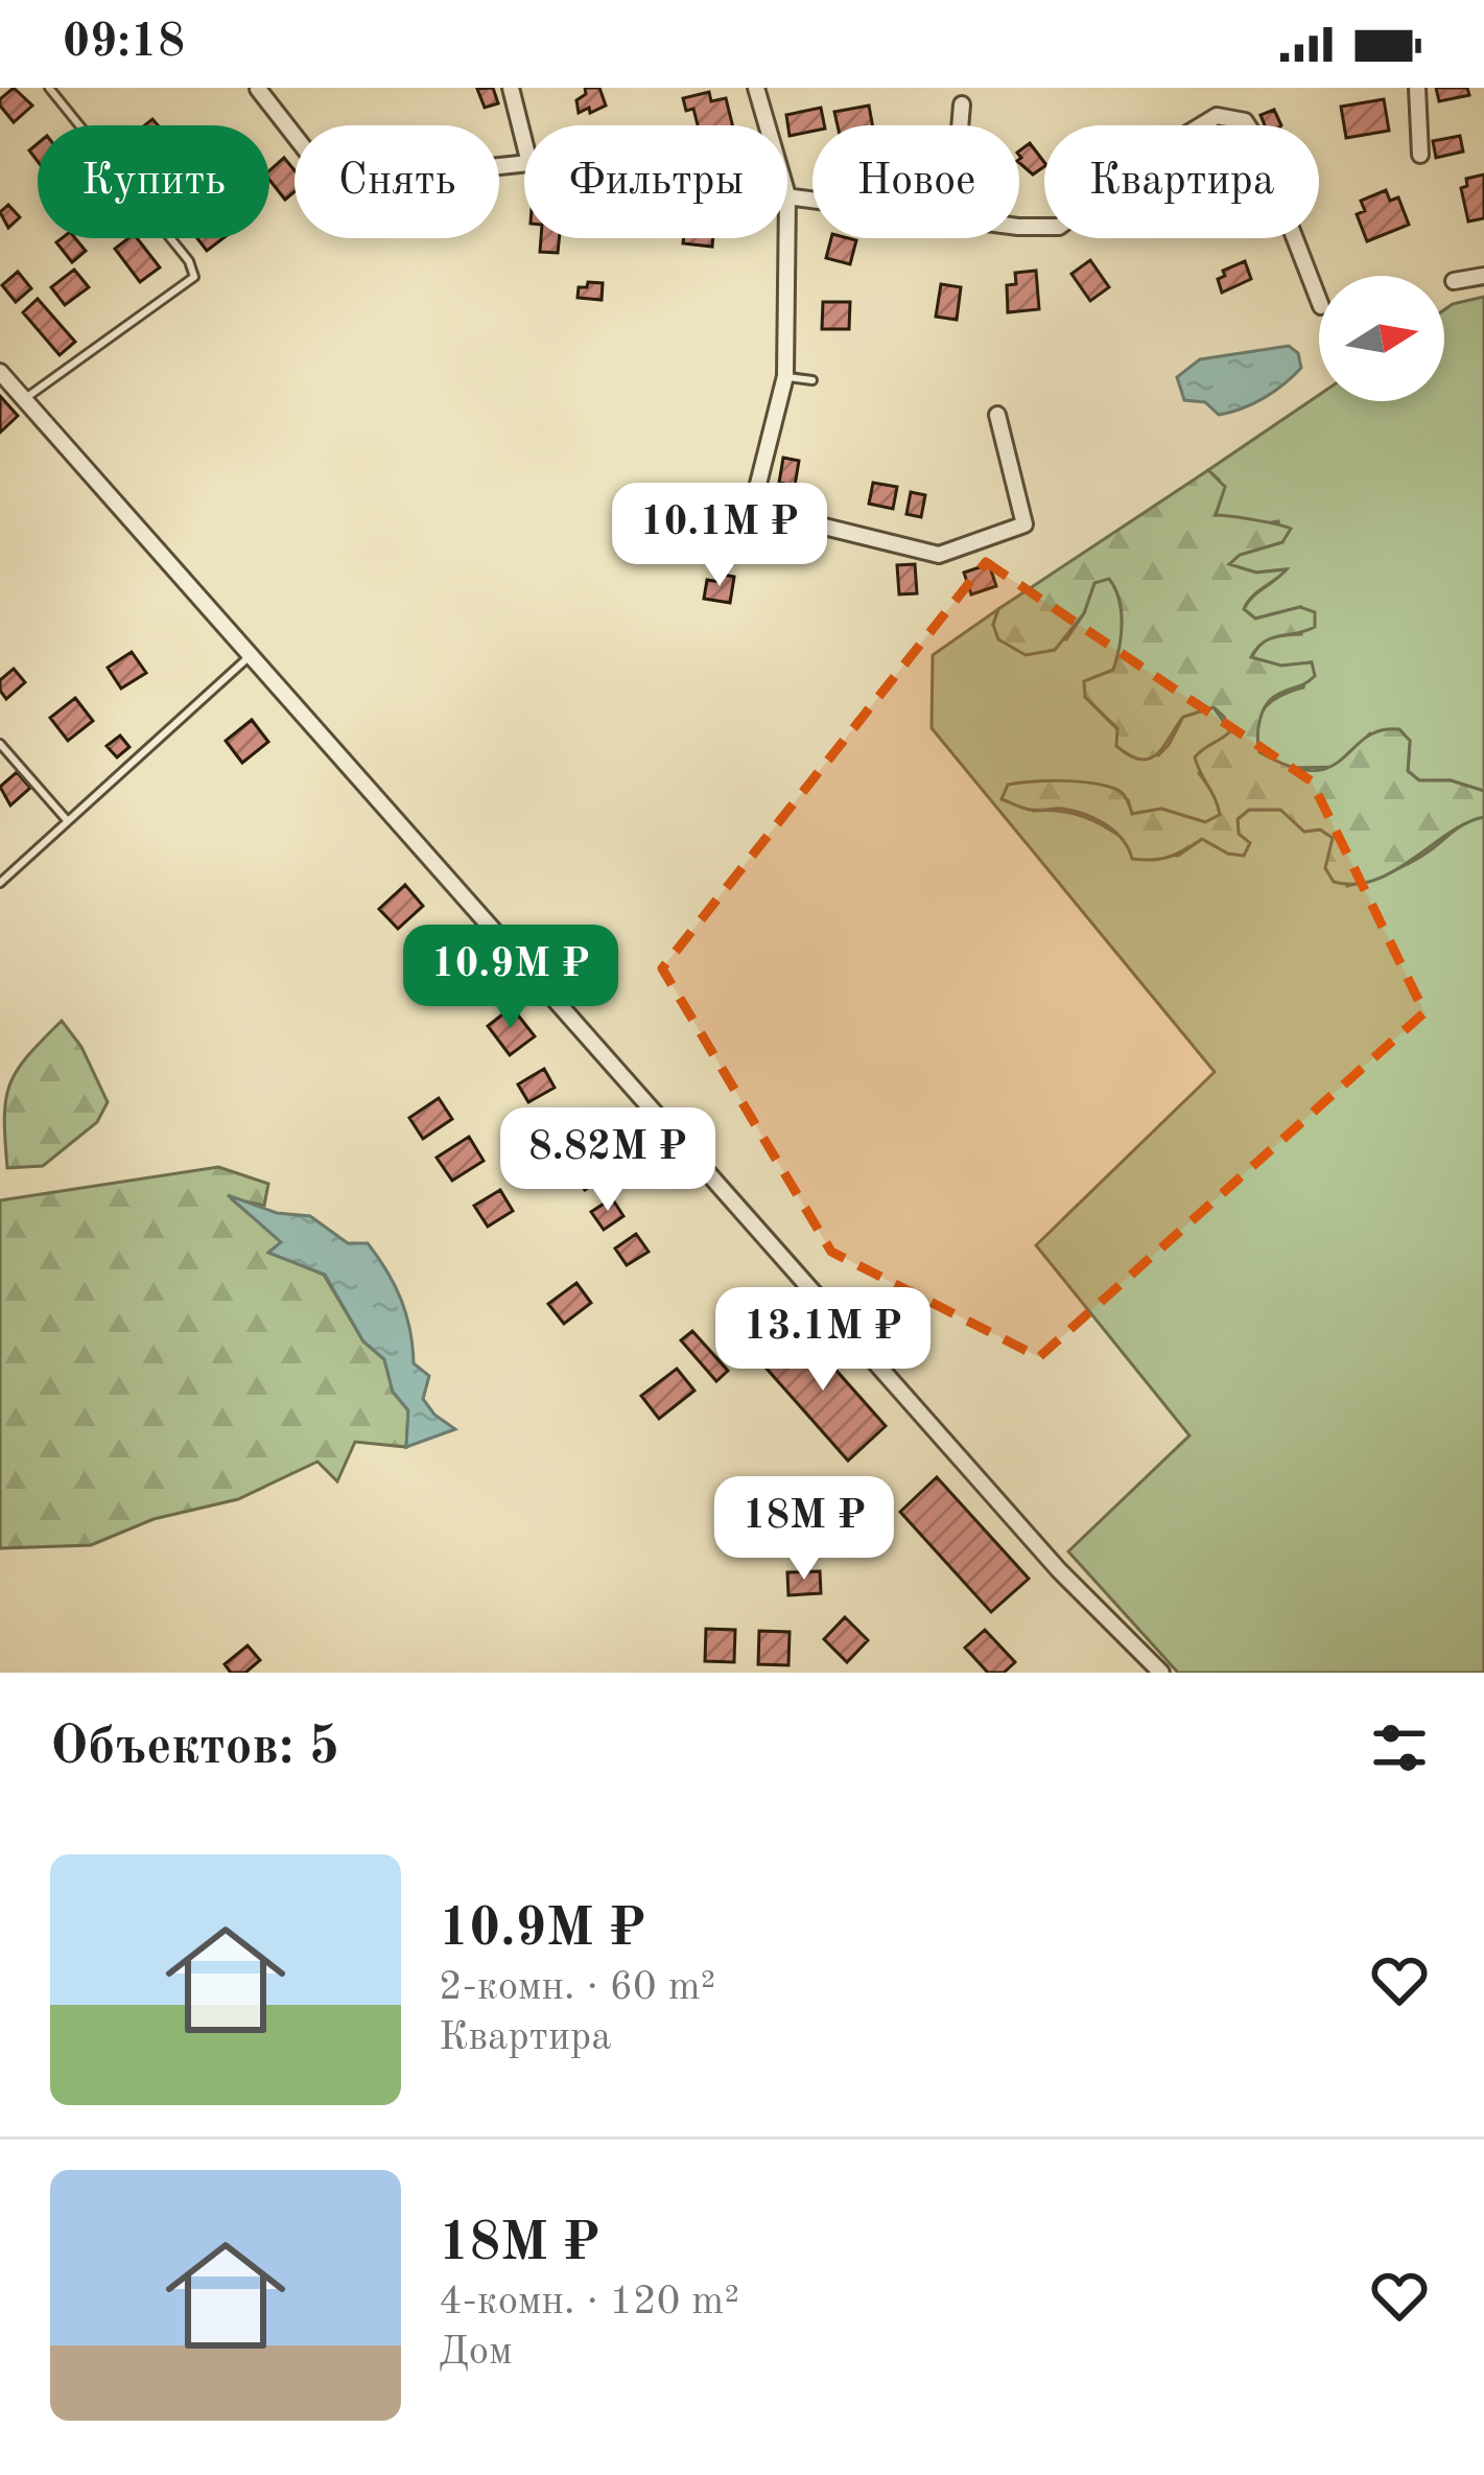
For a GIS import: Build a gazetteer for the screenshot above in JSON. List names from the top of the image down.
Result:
{
  "north": "right",
  "page": {
    "status": "09:18",
    "chip": [
      "Купить",
      "Снять",
      "Фильтры",
      "Новое",
      "Квартира"
    ],
    "price": [
      "10.1M ₽",
      "10.9M ₽",
      "8.82M ₽",
      "13.1M ₽",
      "18M ₽"
    ],
    "heading": "Объектов: 5",
    "list": [
      {
        "name": "10.9M ₽",
        "note": "2-комн. · 60 m² · Квартира"
      },
      {
        "name": "18M ₽",
        "note": "4-комн. · 120 m² · Дом"
      }
    ]
  }
}
